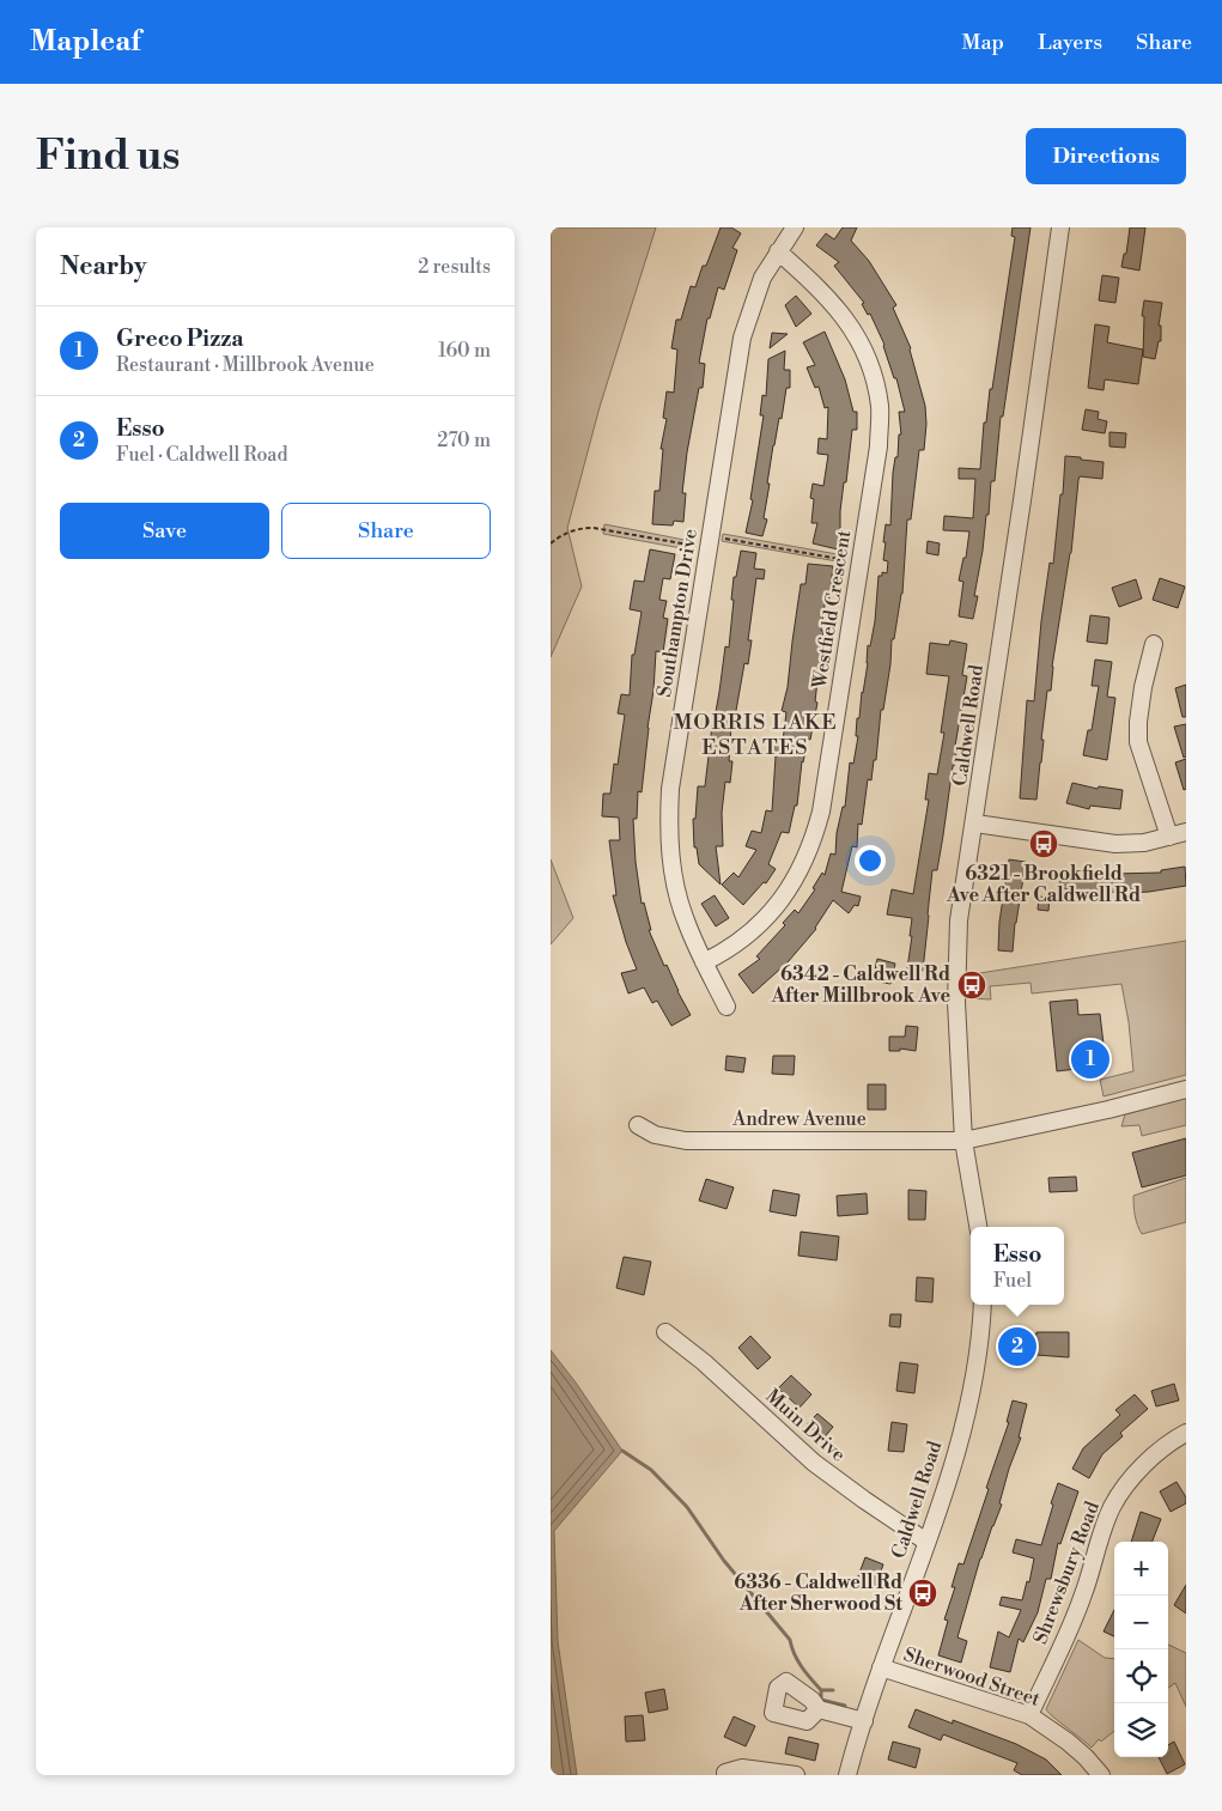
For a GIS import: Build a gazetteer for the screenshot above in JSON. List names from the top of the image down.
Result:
{
  "streets": {
    "street": [
      "Westfield Crescent",
      "Southampton Drive",
      "Caldwell Road",
      "Andrew Avenue",
      "Muin Drive",
      "Shrewsbury Road",
      "Sherwood Street"
    ]
  },
  "crossings": [
    ["Westfield Crescent", "Southampton Drive"],
    ["Caldwell Road", "Andrew Avenue"],
    ["Caldwell Road", "Muin Drive"],
    ["Caldwell Road", "Sherwood Street"],
    ["Shrewsbury Road", "Sherwood Street"]
  ],
  "districts": ["MORRIS LAKE ESTATES"],
  "places": {
    "bus stop": ["6321 - Brookfield Ave After Caldwell Rd", "6342 - Caldwell Rd After Millbrook Ave", "6336 - Caldwell Rd After Sherwood St"]
  },
  "page": {
    "header": "Mapleaf",
    "nav": ["Map", "Layers", "Share"],
    "buttons": [
      "Directions",
      ["Save", "Share"]
    ],
    "title": "Find us",
    "heading": ["Nearby", "2 results"],
    "list": [
      {
        "mark": "1",
        "name": "Greco Pizza",
        "note": "Restaurant · Millbrook Avenue",
        "value": "160 m"
      },
      {
        "mark": "2",
        "name": "Esso",
        "note": "Fuel · Caldwell Road",
        "value": "270 m"
      }
    ],
    "pins": ["1", "2"],
    "popup": ["Esso", "Fuel"],
    "map_buttons": ["+", "−"]
  }
}
